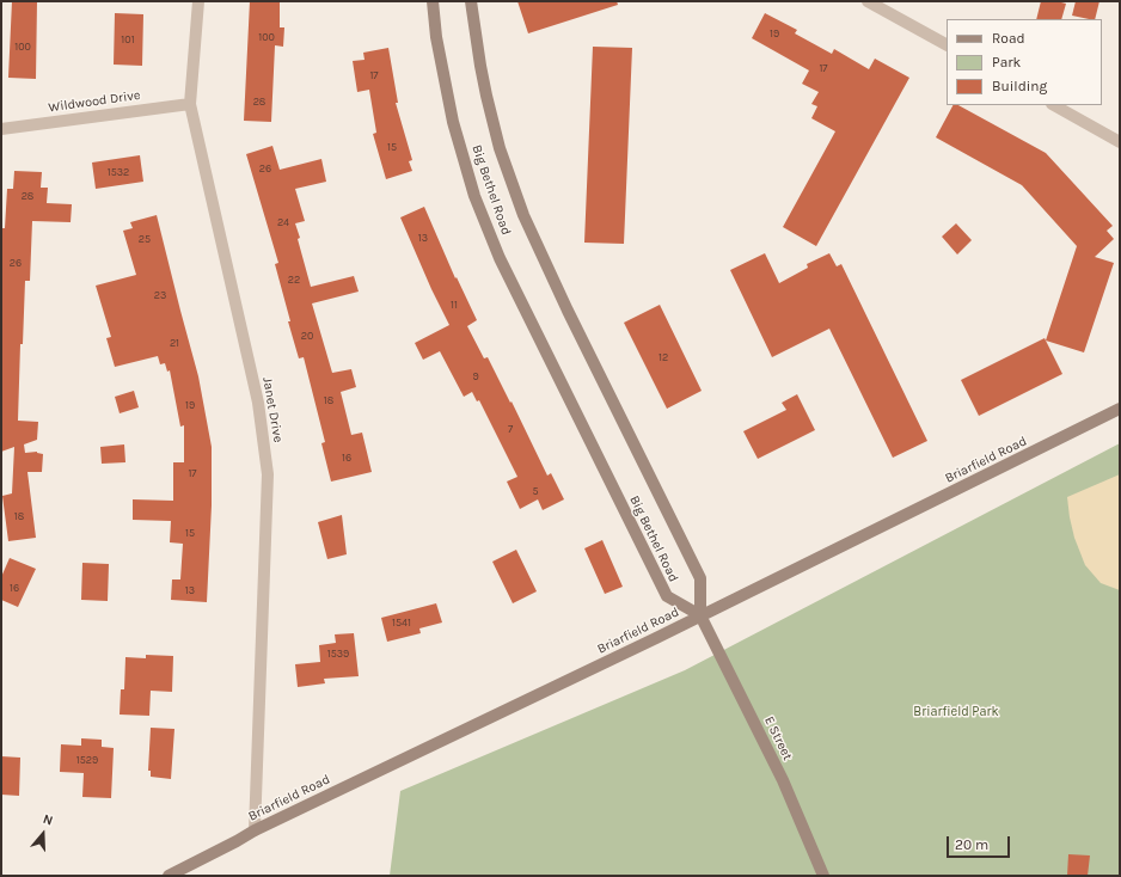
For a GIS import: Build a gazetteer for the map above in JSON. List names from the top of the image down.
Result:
{
  "streets": {
    "main road": ["Big Bethel Road", "Briarfield Road", "E Street"],
    "street": ["Wildwood Drive", "Janet Drive"]
  },
  "crossings": [
    ["Wildwood Drive", "Janet Drive"],
    ["Big Bethel Road", "Briarfield Road"],
    ["Big Bethel Road", "E Street"],
    ["Janet Drive", "Briarfield Road"],
    ["Briarfield Road", "E Street"]
  ],
  "parks": ["Briarfield Park"],
  "house_numbers": [
    "19",
    "100",
    "101",
    "100",
    "17",
    "17",
    "28",
    "15",
    "26",
    "1532",
    "28",
    "24",
    "13",
    "25",
    "26",
    "22",
    "23",
    "11",
    "20",
    "21",
    "12",
    "9",
    "18",
    "19",
    "7",
    "16",
    "17",
    "5",
    "18",
    "15",
    "16",
    "13",
    "1541",
    "1539",
    "1529"
  ],
  "legend": ["Road", "Park", "Building"],
  "scale_bar": "20 m",
  "north": "top"
}
